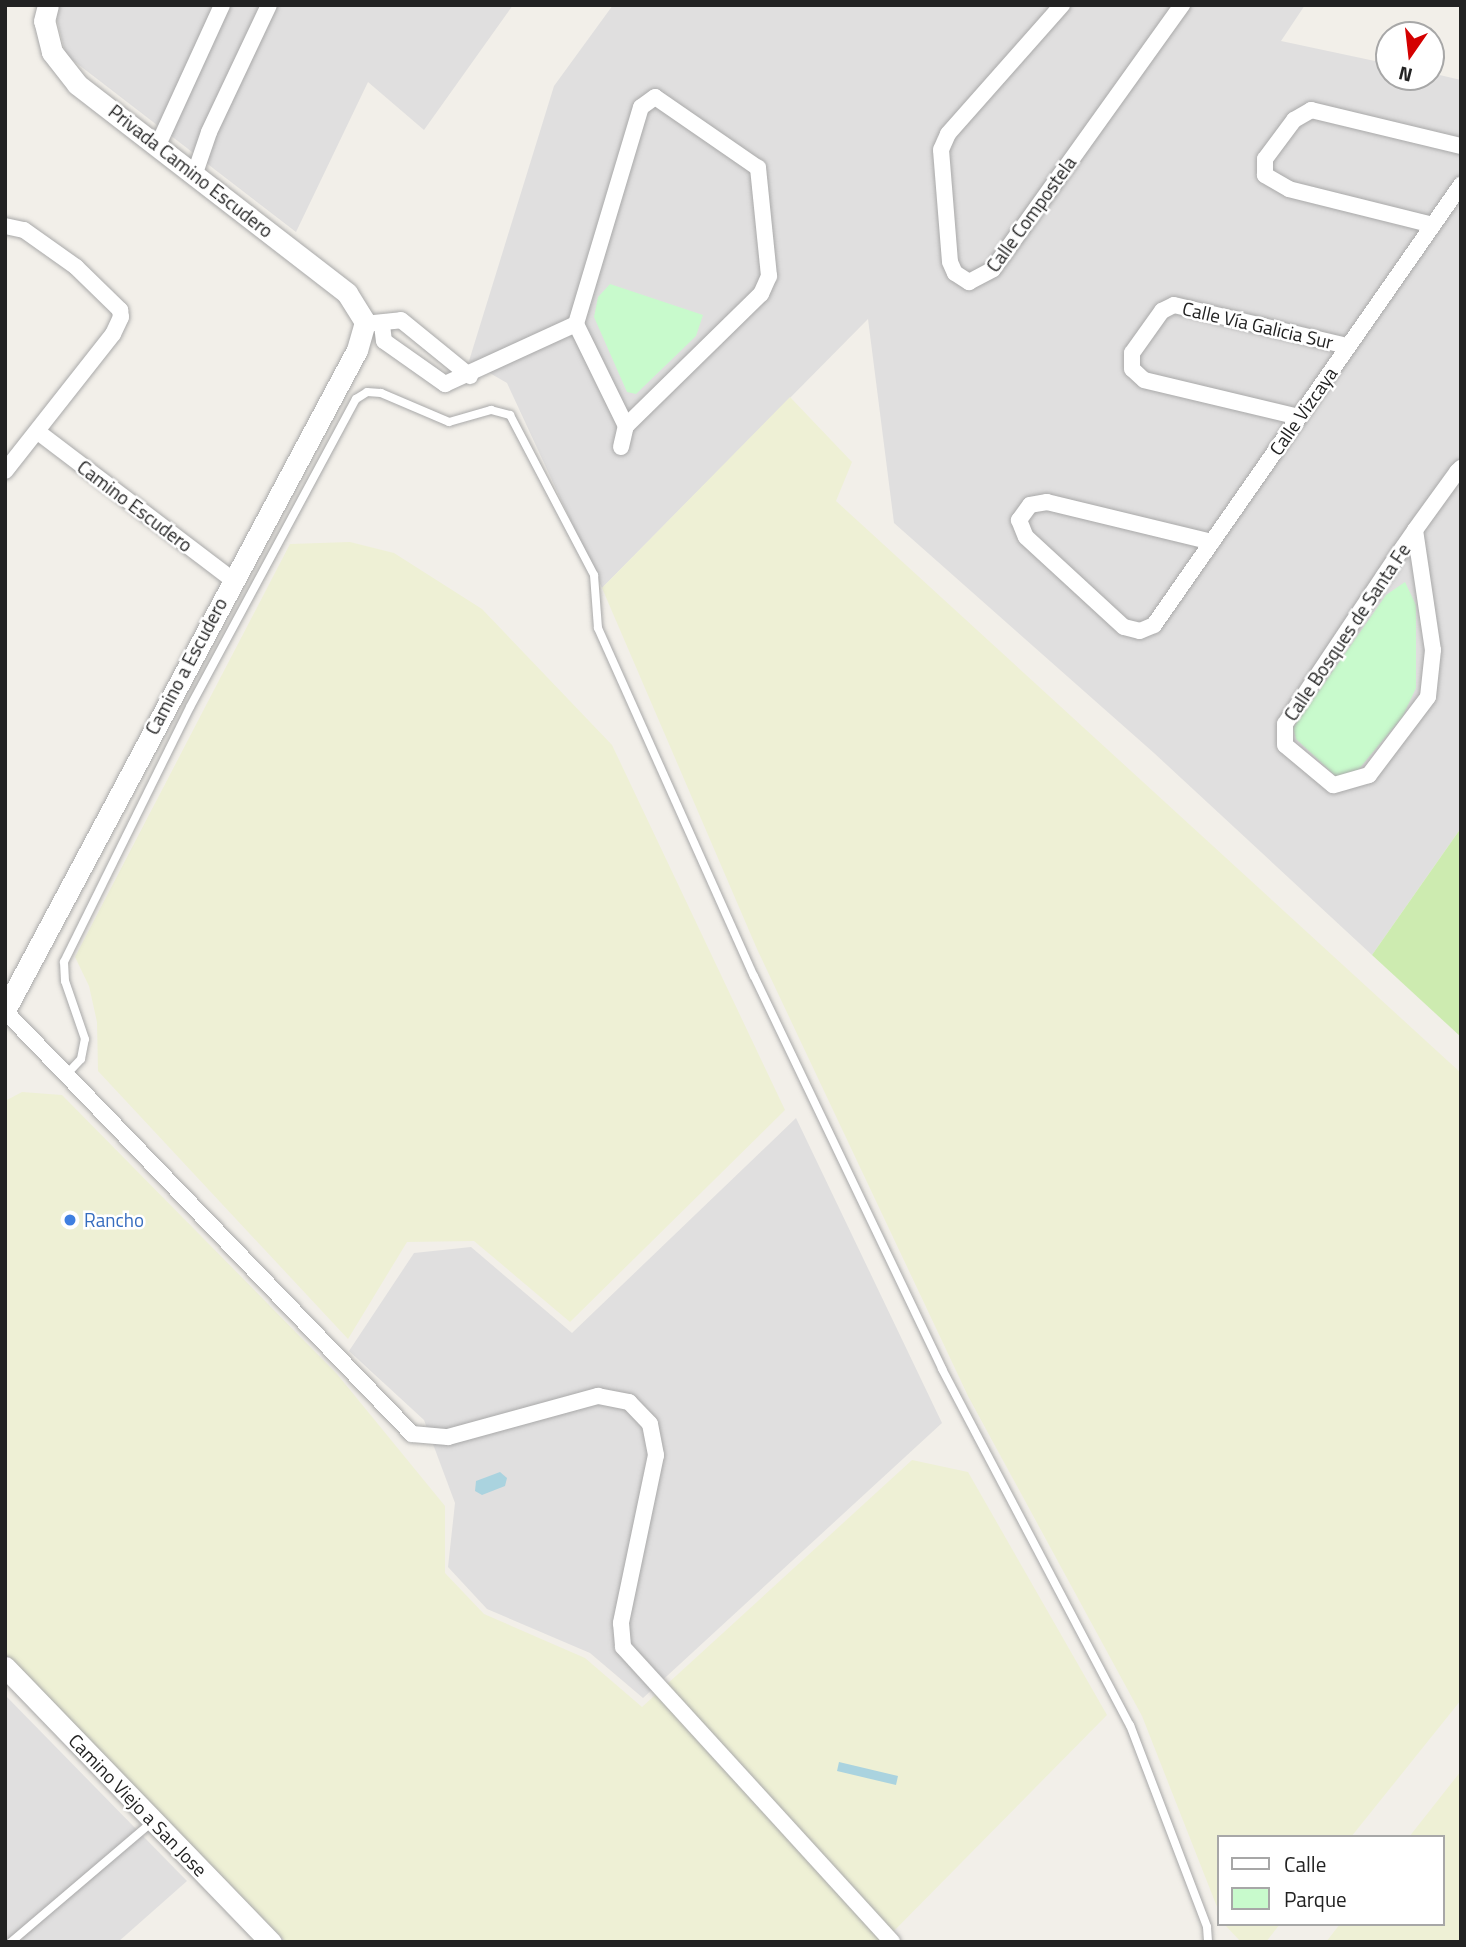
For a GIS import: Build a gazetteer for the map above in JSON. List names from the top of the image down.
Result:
{
  "streets": {
    "street": [
      "Privada Camino Escudero",
      "Calle Compostela",
      "Calle Vía Galicia Sur",
      "Calle Vizcaya",
      "Camino Escudero",
      "Calle Bosques de Santa Fe",
      "Camino a Escudero",
      "Camino Viejo a San Jose"
    ]
  },
  "crossings": [
    ["Privada Camino Escudero", "Camino a Escudero"],
    ["Calle Vía Galicia Sur", "Calle Vizcaya"],
    ["Camino Escudero", "Camino a Escudero"]
  ],
  "places": ["Rancho"],
  "legend": ["Calle", "Parque"],
  "north": "bottom"
}
